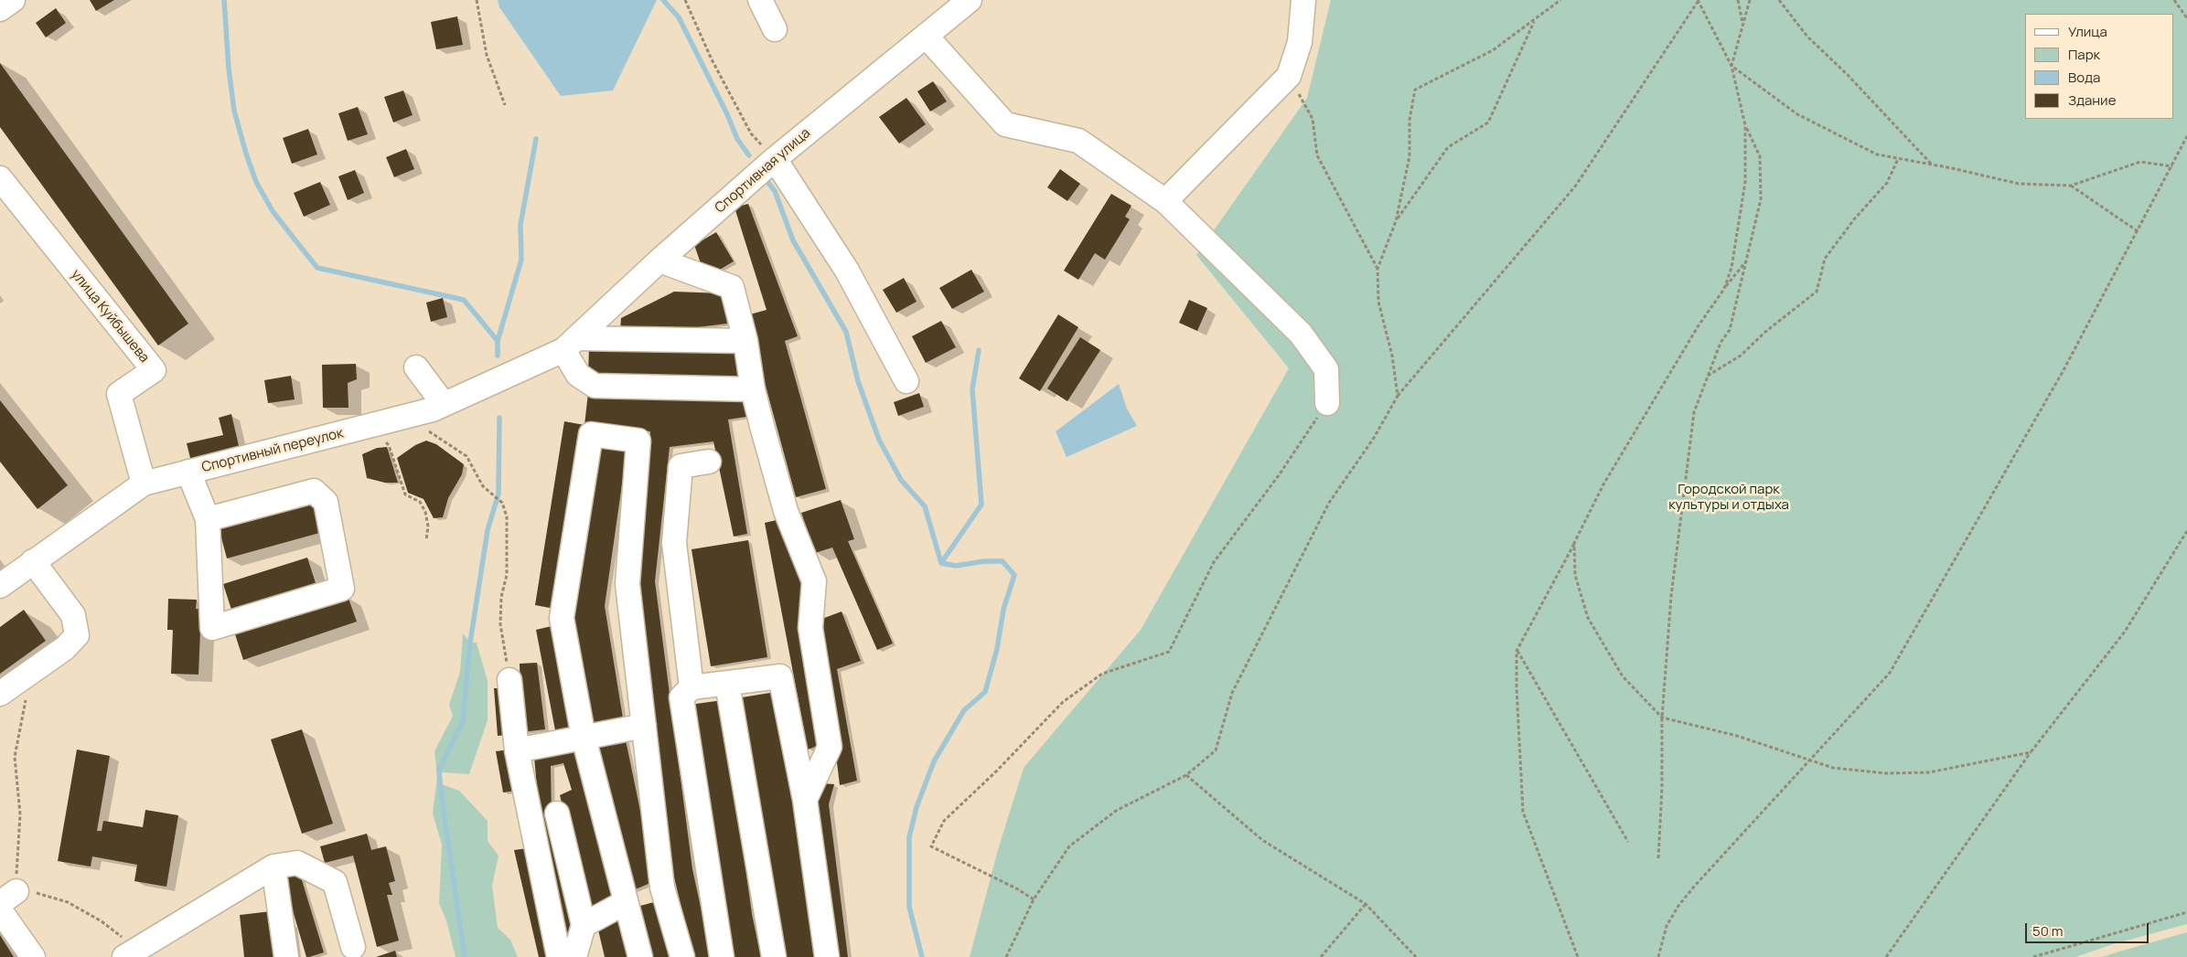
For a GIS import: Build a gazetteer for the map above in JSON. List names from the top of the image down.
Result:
{
  "streets": {
    "street": ["Спортивная улица", "улица Куйбышева", "Спортивный переулок"]
  },
  "crossings": [
    ["Спортивная улица", "Спортивный переулок"],
    ["улица Куйбышева", "Спортивный переулок"]
  ],
  "parks": ["Городской парк культуры и отдыха"],
  "legend": [
    "Улица",
    "Парк",
    "Вода",
    "Здание"
  ],
  "scale_bar": "50 m"
}
